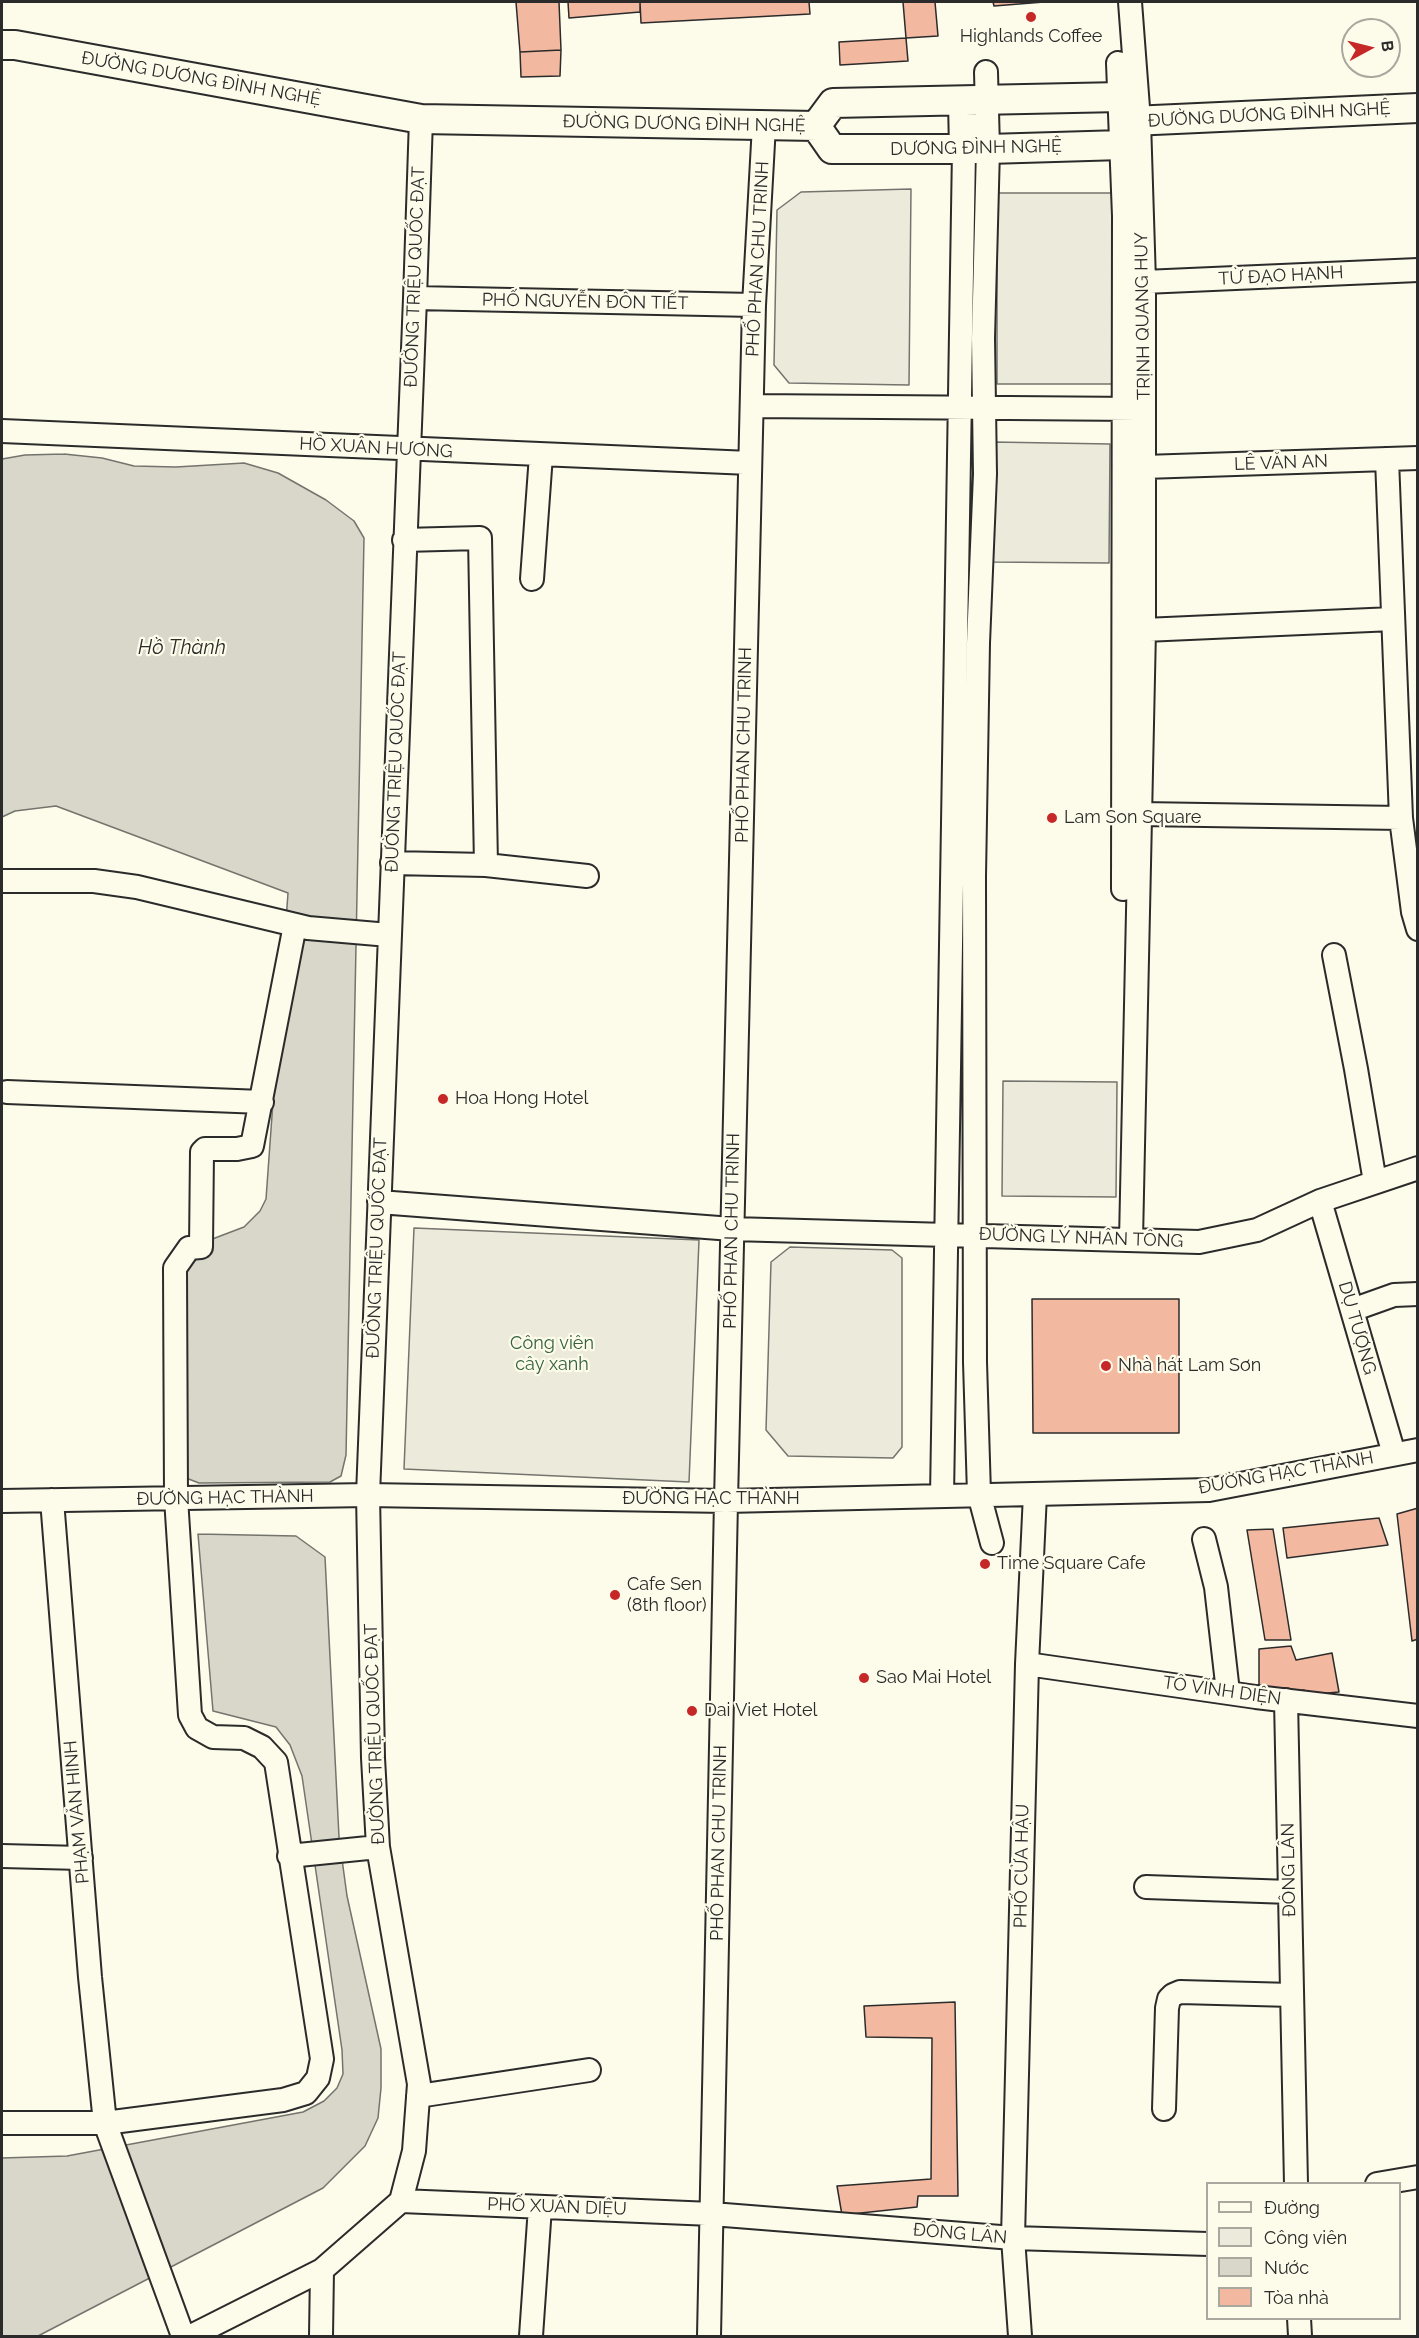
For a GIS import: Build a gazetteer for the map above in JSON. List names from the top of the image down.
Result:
{
  "streets": {
    "main road": ["ĐƯỜNG DƯƠNG ĐÌNH NGHỆ", "DƯƠNG ĐÌNH NGHỆ"],
    "street": [
      "PHỐ PHAN CHU TRINH",
      "TỪ ĐẠO HẠNH",
      "ĐƯỜNG TRIỆU QUỐC ĐẠT",
      "PHỐ NGUYỄN ĐÔN TIẾT",
      "TRỊNH QUANG HUY",
      "HỒ XUÂN HƯƠNG",
      "LÊ VĂN AN",
      "ĐƯỜNG LÝ NHÂN TÔNG",
      "DỤ TƯỢNG",
      "ĐƯỜNG HẠC THÀNH",
      "TÔ VĨNH DIỆN",
      "PHẠM VĂN HINH",
      "PHỐ CỬA HẬU",
      "ĐÔNG LÂN",
      "PHỐ XUÂN DIỆU"
    ]
  },
  "crossings": [
    ["ĐƯỜNG DƯƠNG ĐÌNH NGHỆ", "DƯƠNG ĐÌNH NGHỆ"],
    ["ĐƯỜNG DƯƠNG ĐÌNH NGHỆ", "PHỐ PHAN CHU TRINH"],
    ["ĐƯỜNG DƯƠNG ĐÌNH NGHỆ", "ĐƯỜNG TRIỆU QUỐC ĐẠT"],
    ["ĐƯỜNG DƯƠNG ĐÌNH NGHỆ", "TRỊNH QUANG HUY"],
    ["DƯƠNG ĐÌNH NGHỆ", "TRỊNH QUANG HUY"],
    ["PHỐ PHAN CHU TRINH", "PHỐ NGUYỄN ĐÔN TIẾT"],
    ["PHỐ PHAN CHU TRINH", "HỒ XUÂN HƯƠNG"],
    ["PHỐ PHAN CHU TRINH", "ĐƯỜNG LÝ NHÂN TÔNG"],
    ["PHỐ PHAN CHU TRINH", "ĐƯỜNG HẠC THÀNH"],
    ["PHỐ PHAN CHU TRINH", "ĐÔNG LÂN"],
    ["PHỐ PHAN CHU TRINH", "PHỐ XUÂN DIỆU"],
    ["TỪ ĐẠO HẠNH", "TRỊNH QUANG HUY"],
    ["ĐƯỜNG TRIỆU QUỐC ĐẠT", "PHỐ NGUYỄN ĐÔN TIẾT"],
    ["ĐƯỜNG TRIỆU QUỐC ĐẠT", "HỒ XUÂN HƯƠNG"],
    ["ĐƯỜNG TRIỆU QUỐC ĐẠT", "ĐƯỜNG LÝ NHÂN TÔNG"],
    ["ĐƯỜNG TRIỆU QUỐC ĐẠT", "ĐƯỜNG HẠC THÀNH"],
    ["ĐƯỜNG TRIỆU QUỐC ĐẠT", "PHỐ XUÂN DIỆU"],
    ["TRỊNH QUANG HUY", "LÊ VĂN AN"],
    ["TRỊNH QUANG HUY", "ĐƯỜNG LÝ NHÂN TÔNG"],
    ["ĐƯỜNG LÝ NHÂN TÔNG", "DỤ TƯỢNG"],
    ["DỤ TƯỢNG", "ĐƯỜNG HẠC THÀNH"],
    ["ĐƯỜNG HẠC THÀNH", "PHẠM VĂN HINH"],
    ["ĐƯỜNG HẠC THÀNH", "PHỐ CỬA HẬU"],
    ["TÔ VĨNH DIỆN", "PHỐ CỬA HẬU"],
    ["TÔ VĨNH DIỆN", "ĐÔNG LÂN"],
    ["PHỐ CỬA HẬU", "ĐÔNG LÂN"],
    ["ĐÔNG LÂN", "PHỐ XUÂN DIỆU"]
  ],
  "water": ["Hồ Thành"],
  "parks": ["Công viên cây xanh"],
  "places": [
    "Highlands Coffee",
    "Lam Son Square",
    "Hoa Hong Hotel",
    "Nhà hát Lam Sơn",
    "Time Square Cafe",
    "Cafe Sen (8th floor)",
    "Sao Mai Hotel",
    "Dai Viet Hotel"
  ],
  "legend": [
    "Đường",
    "Công viên",
    "Nước",
    "Tòa nhà"
  ],
  "north": "right"
}
